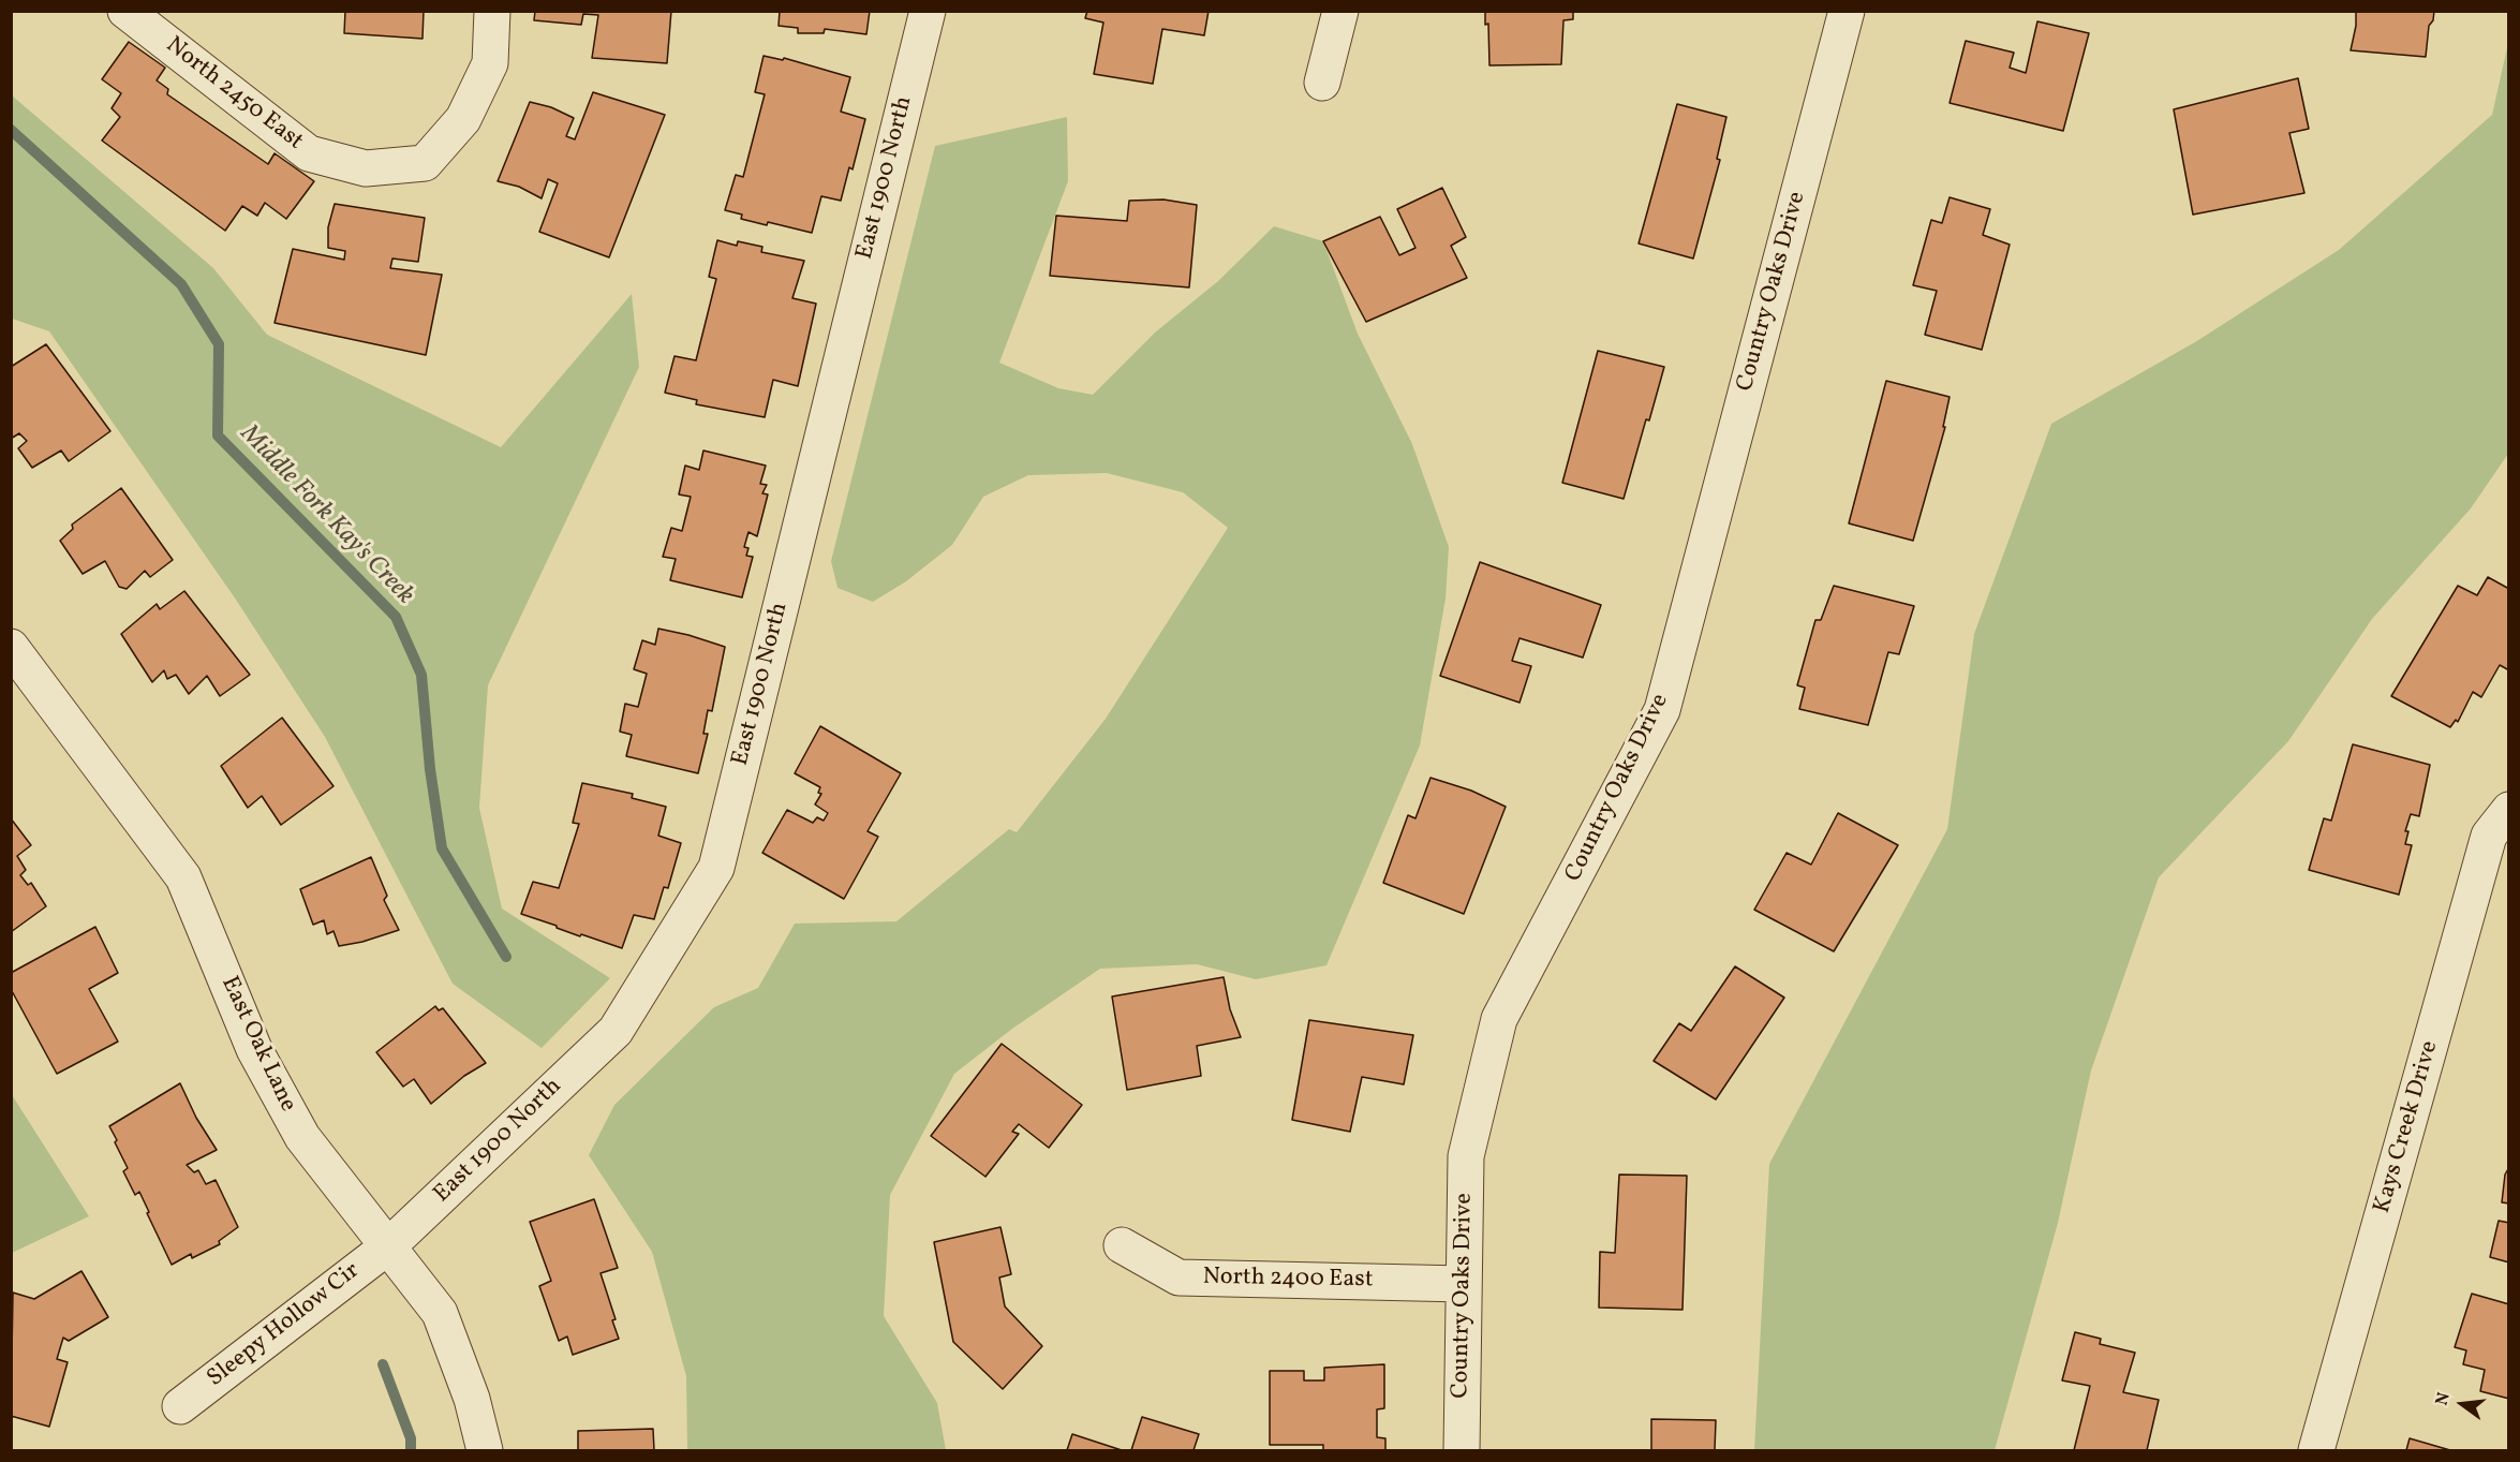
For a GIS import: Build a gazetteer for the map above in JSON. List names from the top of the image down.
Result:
{
  "streets": {
    "street": [
      "North 2450 East",
      "East 1900 North",
      "Country Oaks Drive",
      "East Oak Lane",
      "Kays Creek Drive",
      "North 2400 East",
      "Sleepy Hollow Cir"
    ]
  },
  "crossings": [
    ["East 1900 North", "East Oak Lane"],
    ["East 1900 North", "Sleepy Hollow Cir"],
    ["Country Oaks Drive", "North 2400 East"],
    ["East Oak Lane", "Sleepy Hollow Cir"]
  ],
  "water": ["Middle Fork Kay's Creek"],
  "north": "left"
}
